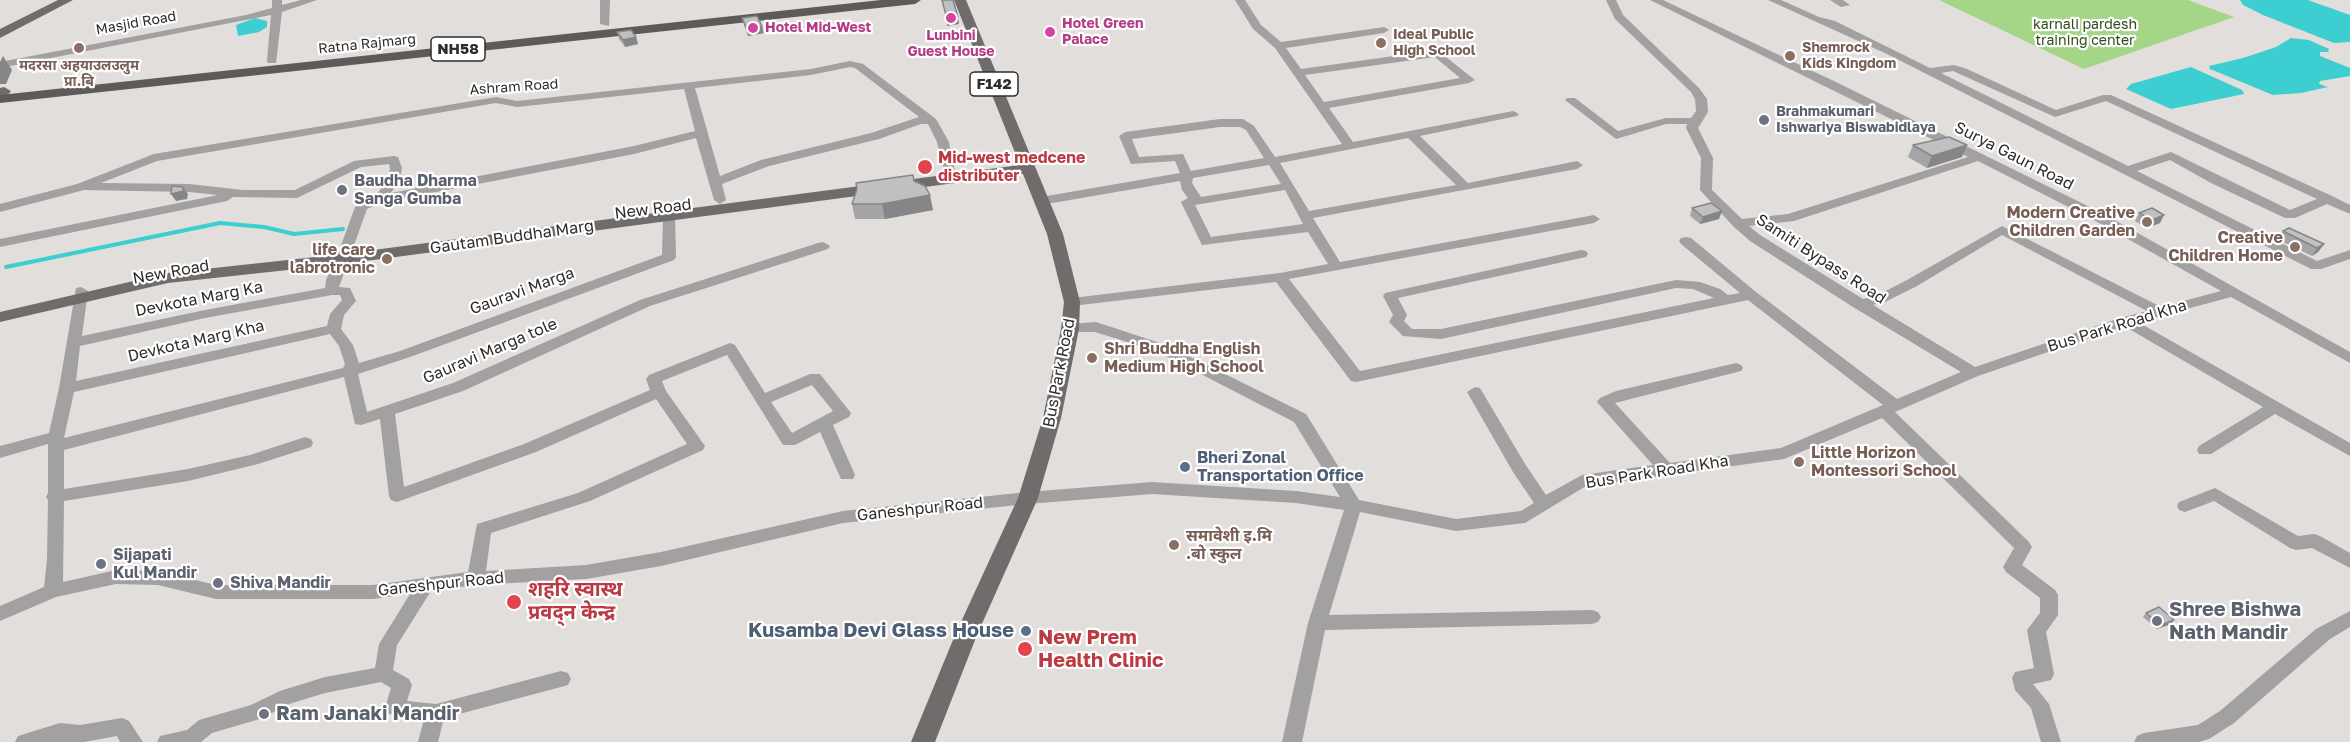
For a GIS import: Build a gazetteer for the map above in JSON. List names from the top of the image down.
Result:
{
  "streets": {
    "highway": ["Ratna Rajmarg", "NH58"],
    "main road": [
      "F142",
      "New Road",
      "Gautam Buddha Marg",
      "Bus Park Road"
    ],
    "street": [
      "Masjid Road",
      "Ashram Road",
      "Surya Gaun Road",
      "Samiti Bypass Road",
      "Gauravi Marga",
      "Devkota Marg Ka",
      "Bus Park Road Kha",
      "Devkota Marg Kha",
      "Gauravi Marga tole",
      "Ganeshpur Road"
    ]
  },
  "crossings": [
    ["Ashram Road", "New Road"],
    ["Surya Gaun Road", "Bus Park Road Kha"],
    ["New Road", "Gautam Buddha Marg"],
    ["New Road", "Bus Park Road"],
    ["Gautam Buddha Marg", "Gauravi Marga"],
    ["Gautam Buddha Marg", "Bus Park Road"],
    ["Samiti Bypass Road", "Bus Park Road Kha"],
    ["Gauravi Marga", "Gauravi Marga tole"],
    ["Bus Park Road Kha", "Bus Park Road"],
    ["Bus Park Road Kha", "Ganeshpur Road"],
    ["Devkota Marg Kha", "Gauravi Marga tole"],
    ["Bus Park Road", "Ganeshpur Road"]
  ],
  "parks": ["karnali pardesh training center"],
  "places": [
    "Lunbini Guest House",
    "Hotel Mid-West",
    "Hotel Green Palace",
    "Ideal Public High School",
    "मदरसा अहयाउलउलुम प्रा.बि",
    "Shemrock Kids Kingdom",
    "Brahmakumari Ishwariya Biswabidlaya",
    "Mid-west medcene distributer",
    "Baudha Dharma Sanga Gumba",
    "Modern Creative Children Garden",
    "Creative Children Home",
    "life care labrotronic",
    "Shri Buddha English Medium High School",
    "Little Horizon Montessori School",
    "Bheri Zonal Transportation Office",
    "समावेशी इ.मि .बाे स्कुल",
    "Sijapati Kul Mandir",
    "Shiva Mandir",
    "शहरि स्वास्थ प्रवद्न केन्द्र",
    "Shree Bishwa Nath Mandir",
    "Kusamba Devi Glass House",
    "New Prem Health Clinic",
    "Ram Janaki Mandir"
  ]
}
